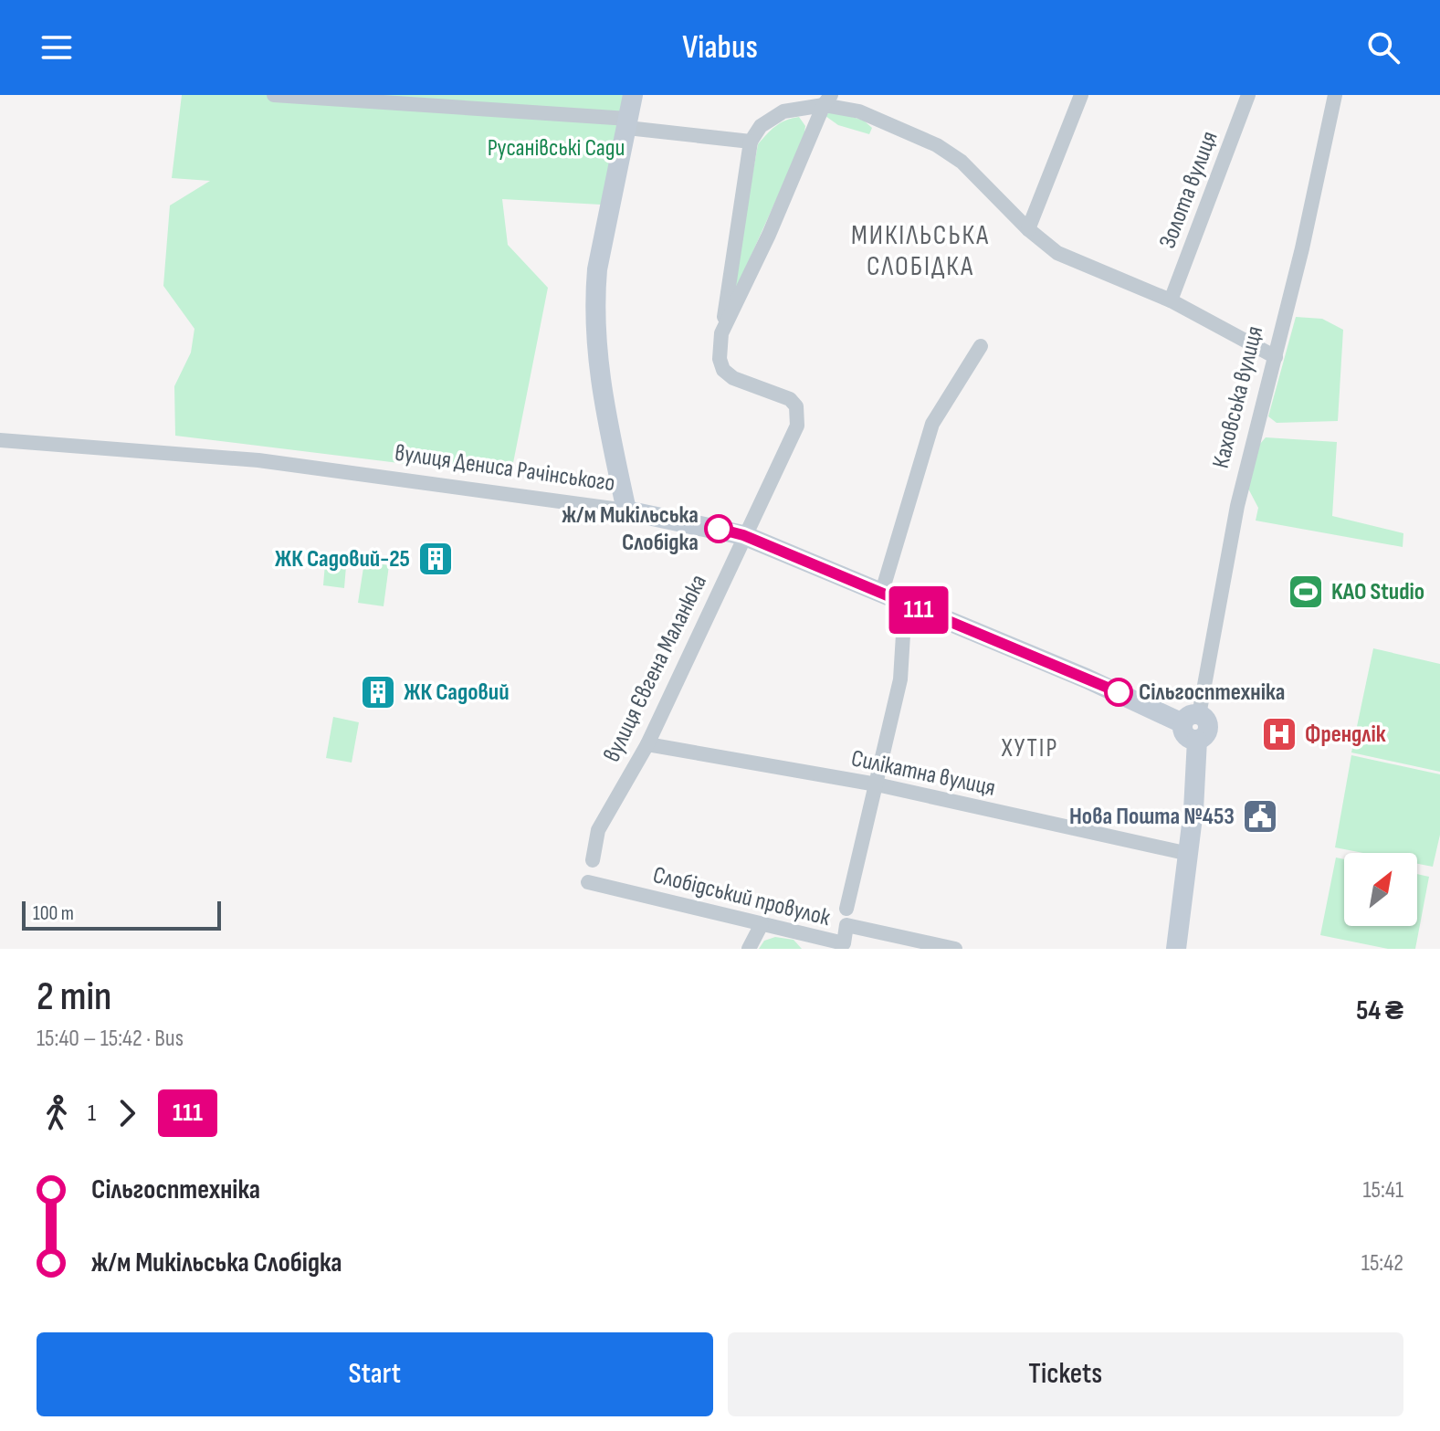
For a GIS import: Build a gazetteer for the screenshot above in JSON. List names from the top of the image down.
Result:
{
  "streets": {
    "main road": ["вулиця Дениса Рачінського"],
    "street": [
      "Золота вулиця",
      "Каховська вулиця",
      "вулиця Євгена Маланюка",
      "Силікатна вулиця",
      "Слобідський провулок"
    ]
  },
  "crossings": [
    ["Каховська вулиця", "вулиця Дениса Рачінського"],
    ["вулиця Дениса Рачінського", "вулиця Євгена Маланюка"],
    ["вулиця Євгена Маланюка", "Силікатна вулиця"]
  ],
  "districts": ["МИКІЛЬСЬКА СЛОБІДКА", "ХУТІР"],
  "parks": ["Русанівські Сади"],
  "places": {
    "other": ["ж/м Микільська Слобідка", "Сільгосптехніка"],
    "building": ["ЖК Садовий-25", "ЖК Садовий"],
    "sports": ["KAO Studio"],
    "hospital": ["Френдлік"],
    "public building": ["Нова Пошта №453"]
  },
  "lines": ["bus line 111"],
  "scale_bar": "100 m",
  "north": "top right",
  "page": {
    "header": "Viabus",
    "on_map": "111",
    "scale": "100 m",
    "heading": ["2 min", "15:40 – 15:42 · Bus", "54 ₴"],
    "legs": ["1", "111"],
    "list": [
      {
        "name": "Сільгосптехніка",
        "value": "15:41"
      },
      {
        "name": "ж/м Микільська Слобідка",
        "value": "15:42"
      }
    ],
    "buttons": ["Start", "Tickets"]
  }
}
